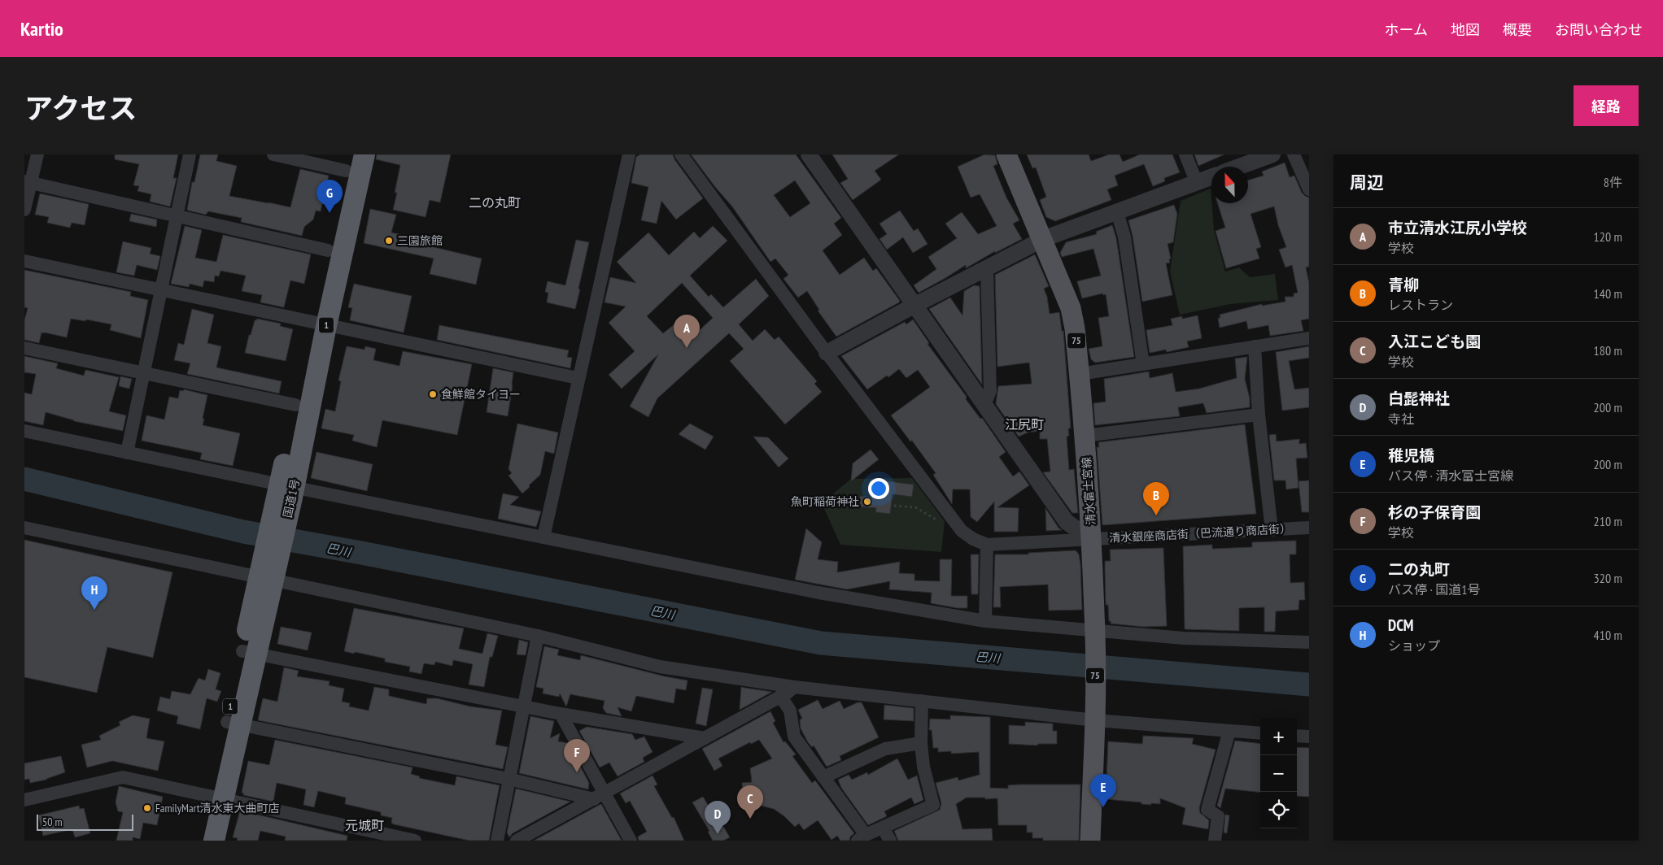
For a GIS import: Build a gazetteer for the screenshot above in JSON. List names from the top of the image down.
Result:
{
  "streets": {
    "highway": ["1", "国道1号"],
    "main road": ["75", "清水富士宮線"],
    "street": ["清水銀座商店街（巴流通り商店街）"]
  },
  "crossings": [
    ["清水富士宮線", "清水銀座商店街（巴流通り商店街）"]
  ],
  "districts": ["二の丸町", "江尻町", "元城町"],
  "water": ["巴川"],
  "places": [
    "三園旅館",
    "食鮮館タイヨー",
    "魚町稲荷神社",
    "FamilyMart清水東大曲町店"
  ],
  "scale_bar": "50 m",
  "north": "top",
  "page": {
    "header": "Kartio",
    "nav": [
      "ホーム",
      "地図",
      "概要",
      "お問い合わせ"
    ],
    "title": "アクセス",
    "buttons": "経路",
    "heading": ["周辺", "8件"],
    "pins": [
      "G",
      "A",
      "B",
      "H",
      "F",
      "E",
      "C",
      "D"
    ],
    "list": [
      {
        "mark": "A",
        "name": "市立清水江尻小学校",
        "note": "学校",
        "value": "120 m"
      },
      {
        "mark": "B",
        "name": "青柳",
        "note": "レストラン",
        "value": "140 m"
      },
      {
        "mark": "C",
        "name": "入江こども園",
        "note": "学校",
        "value": "180 m"
      },
      {
        "mark": "D",
        "name": "白髭神社",
        "note": "寺社",
        "value": "200 m"
      },
      {
        "mark": "E",
        "name": "稚児橋",
        "note": "バス停 · 清水富士宮線",
        "value": "200 m"
      },
      {
        "mark": "F",
        "name": "杉の子保育園",
        "note": "学校",
        "value": "210 m"
      },
      {
        "mark": "G",
        "name": "二の丸町",
        "note": "バス停 · 国道1号",
        "value": "320 m"
      },
      {
        "mark": "H",
        "name": "DCM",
        "note": "ショップ",
        "value": "410 m"
      }
    ],
    "map_buttons": ["+", "−"],
    "scale": "50 m"
  }
}
